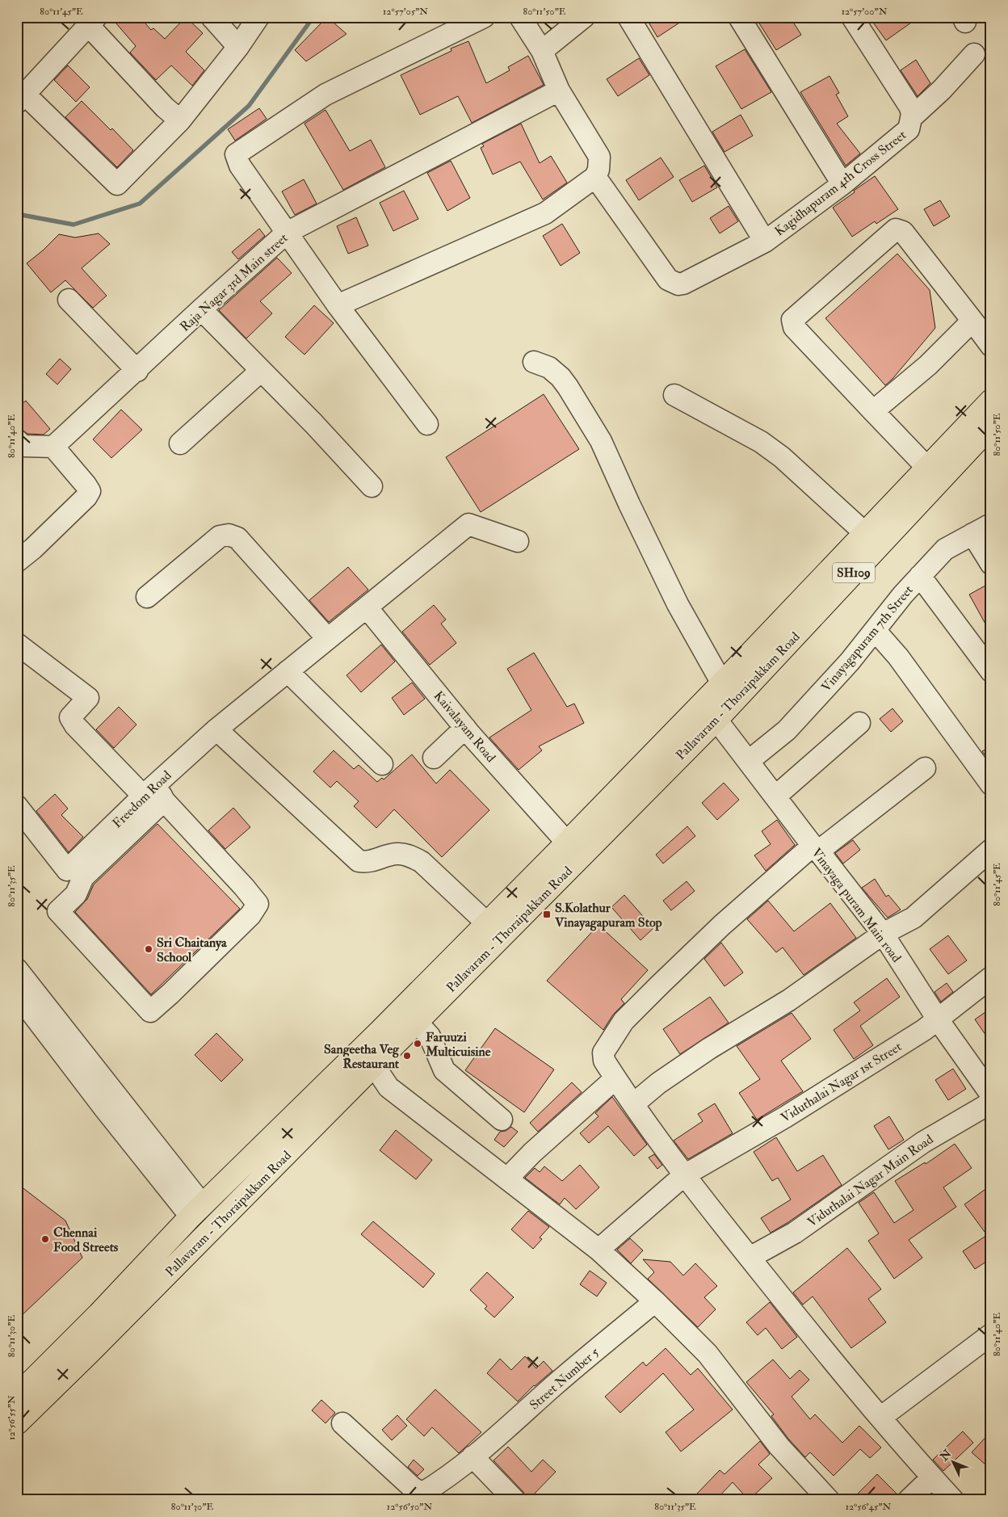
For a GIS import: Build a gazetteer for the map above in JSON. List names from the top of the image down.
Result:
{
  "streets": {
    "main road": ["SH109", "Pallavaram - Thoraipakkam Road"],
    "street": [
      "Kagidhapuram 4th Cross Street",
      "Raja Nagar 3rd Main street",
      "Vinayagapuram 7th Street",
      "Kaivalayam Road",
      "Freedom Road",
      "Vinayaga puram Main road",
      "Viduthalai Nagar 1st Street",
      "Viduthalai Nagar Main Road",
      "Street Number 5"
    ]
  },
  "crossings": [
    ["Vinayagapuram 7th Street", "Vinayaga puram Main road"],
    ["Pallavaram - Thoraipakkam Road", "Kaivalayam Road"],
    ["Pallavaram - Thoraipakkam Road", "Vinayaga puram Main road"],
    ["Kaivalayam Road", "Freedom Road"],
    ["Vinayaga puram Main road", "Viduthalai Nagar 1st Street"]
  ],
  "places": {
    "transit": ["S.Kolathur Vinayagapuram Stop"],
    "other": [
      "Sri Chaitanya School",
      "Faruuzi Multicuisine",
      "Sangeetha Veg Restaurant",
      "Chennai Food Streets"
    ]
  },
  "north": "top left",
  "coordinates": [
    "80°11'45\"E",
    "12°57'05\"N",
    "80°11'50\"E",
    "12°57'00\"N",
    "80°11'40\"E",
    "80°11'35\"E",
    "80°11'30\"E",
    "12°56'55\"N",
    "12°56'50\"N",
    "12°56'45\"N"
  ]
}
